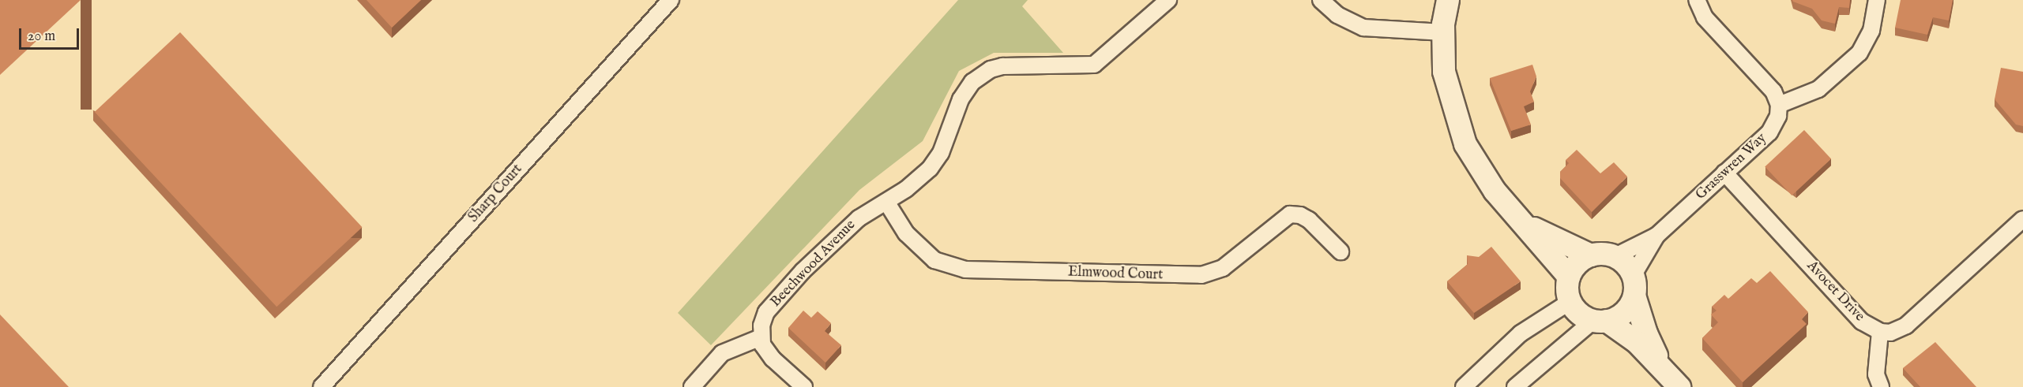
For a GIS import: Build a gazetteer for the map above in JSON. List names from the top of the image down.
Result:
{
  "streets": {
    "street": [
      "Grasswren Way",
      "Sharp Court",
      "Beechwood Avenue",
      "Elmwood Court",
      "Avocet Drive"
    ]
  },
  "crossings": [
    ["Grasswren Way", "Avocet Drive"],
    ["Beechwood Avenue", "Elmwood Court"]
  ],
  "scale_bar": "20 m"
}
